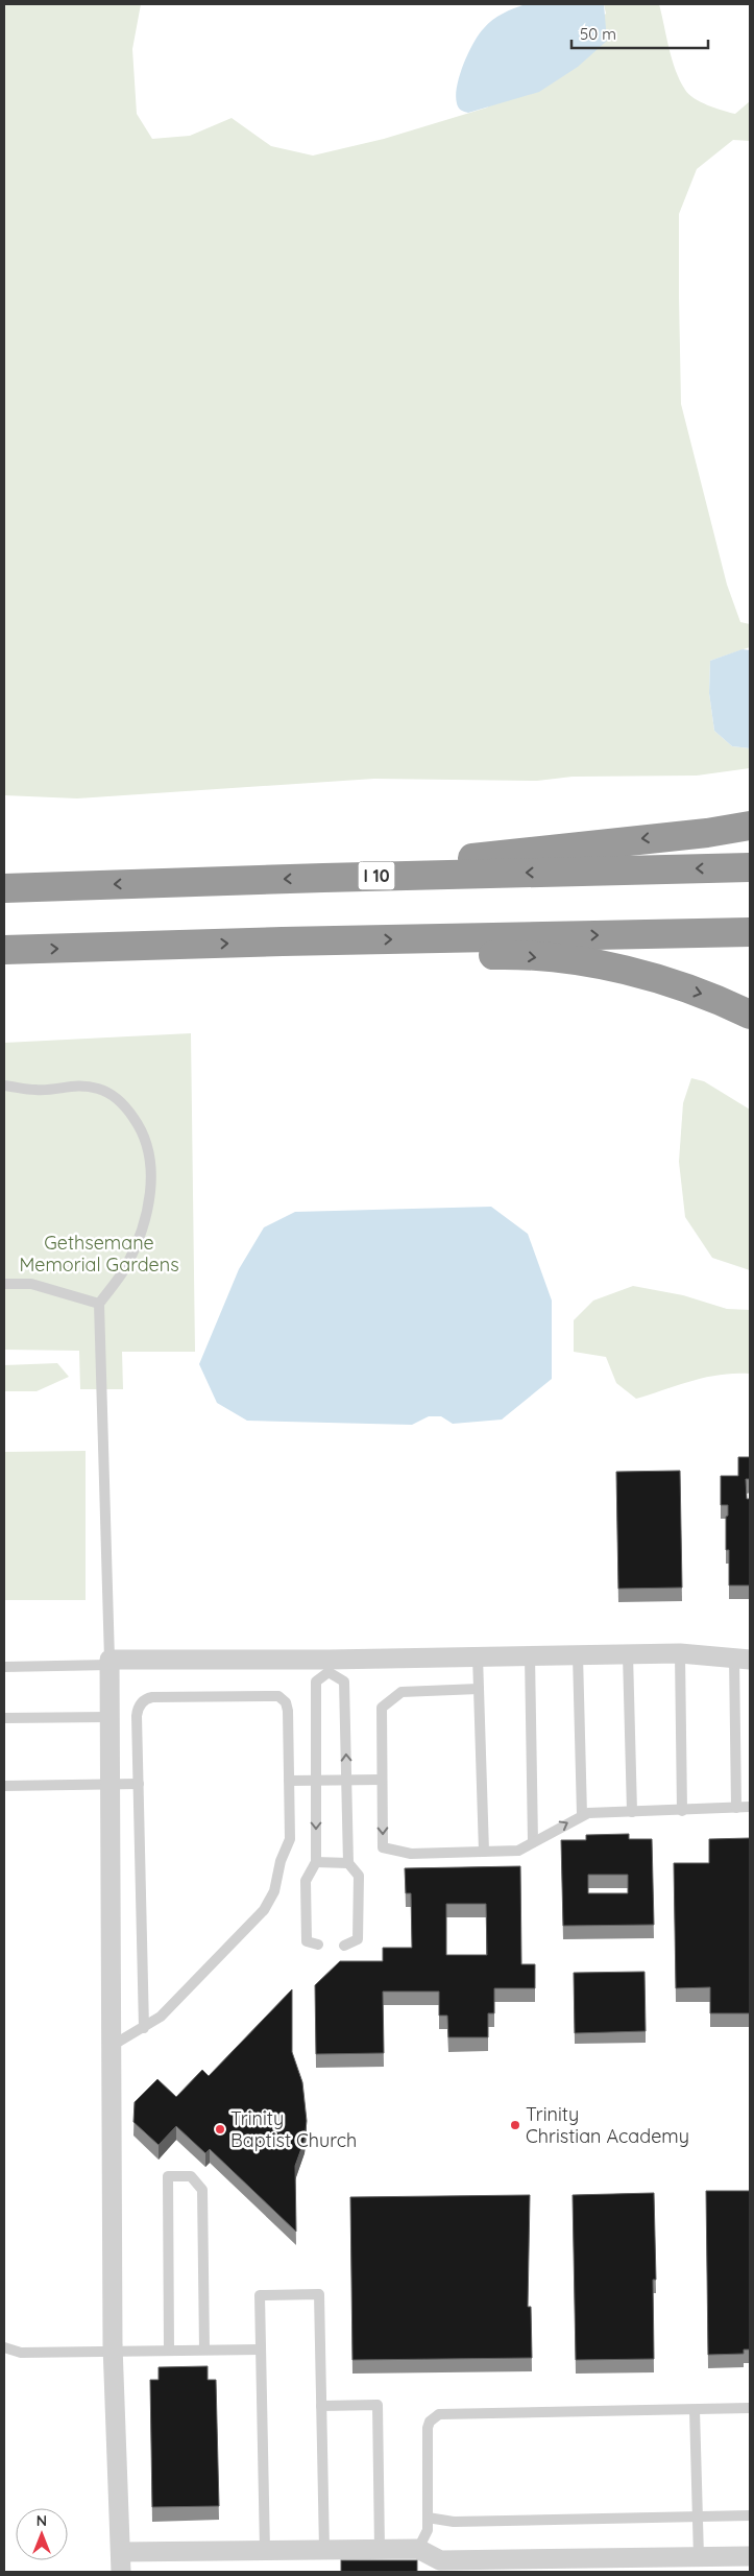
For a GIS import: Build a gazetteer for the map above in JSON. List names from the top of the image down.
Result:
{
  "streets": {
    "highway": ["I 10"]
  },
  "parks": ["Gethsemane Memorial Gardens"],
  "places": ["Trinity Christian Academy", "Trinity Baptist Church"],
  "scale_bar": "50 m",
  "north": "top"
}
